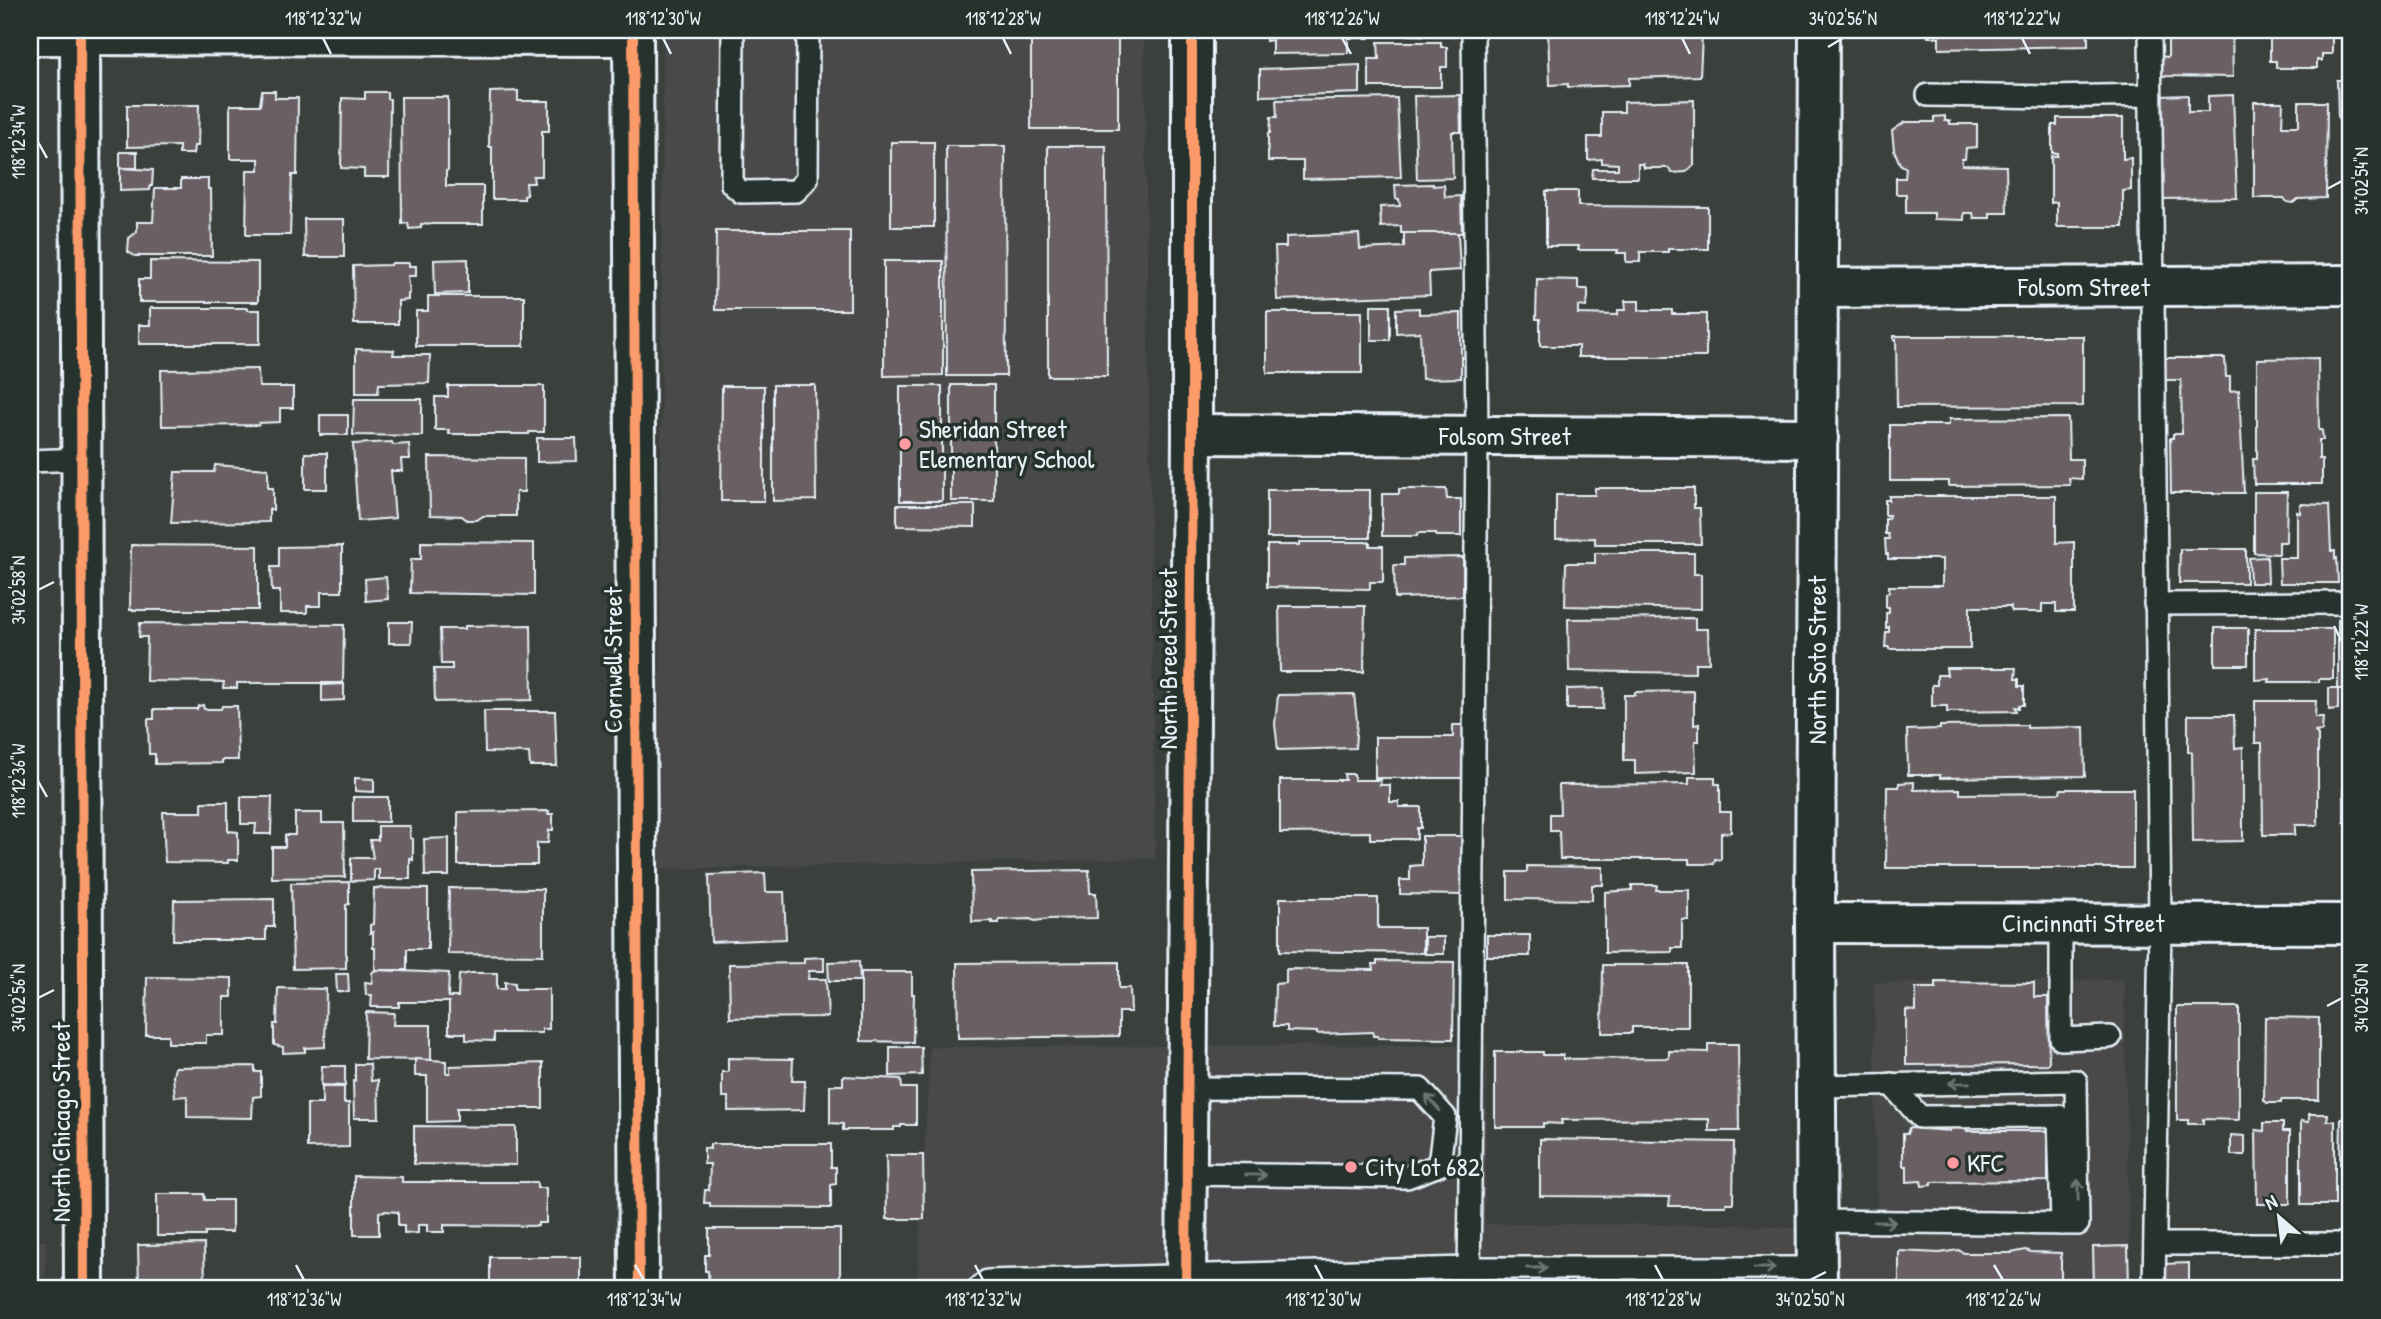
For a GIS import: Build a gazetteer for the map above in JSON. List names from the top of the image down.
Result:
{
  "streets": {
    "street": [
      "Folsom Street",
      "North Breed Street",
      "Cornwell Street",
      "North Soto Street",
      "Cincinnati Street",
      "North Chicago Street"
    ]
  },
  "crossings": [
    ["Folsom Street", "North Breed Street"],
    ["Folsom Street", "North Soto Street"],
    ["North Soto Street", "Cincinnati Street"]
  ],
  "places": ["Sheridan Street Elementary School", "KFC", "City Lot 682"],
  "north": "top left",
  "coordinates": [
    "118°12'32\"W",
    "118°12'30\"W",
    "118°12'28\"W",
    "118°12'26\"W",
    "118°12'24\"W",
    "34°02'56\"N",
    "118°12'22\"W",
    "118°12'34\"W",
    "34°02'54\"N",
    "34°02'58\"N",
    "118°12'36\"W",
    "34°02'50\"N"
  ]
}
